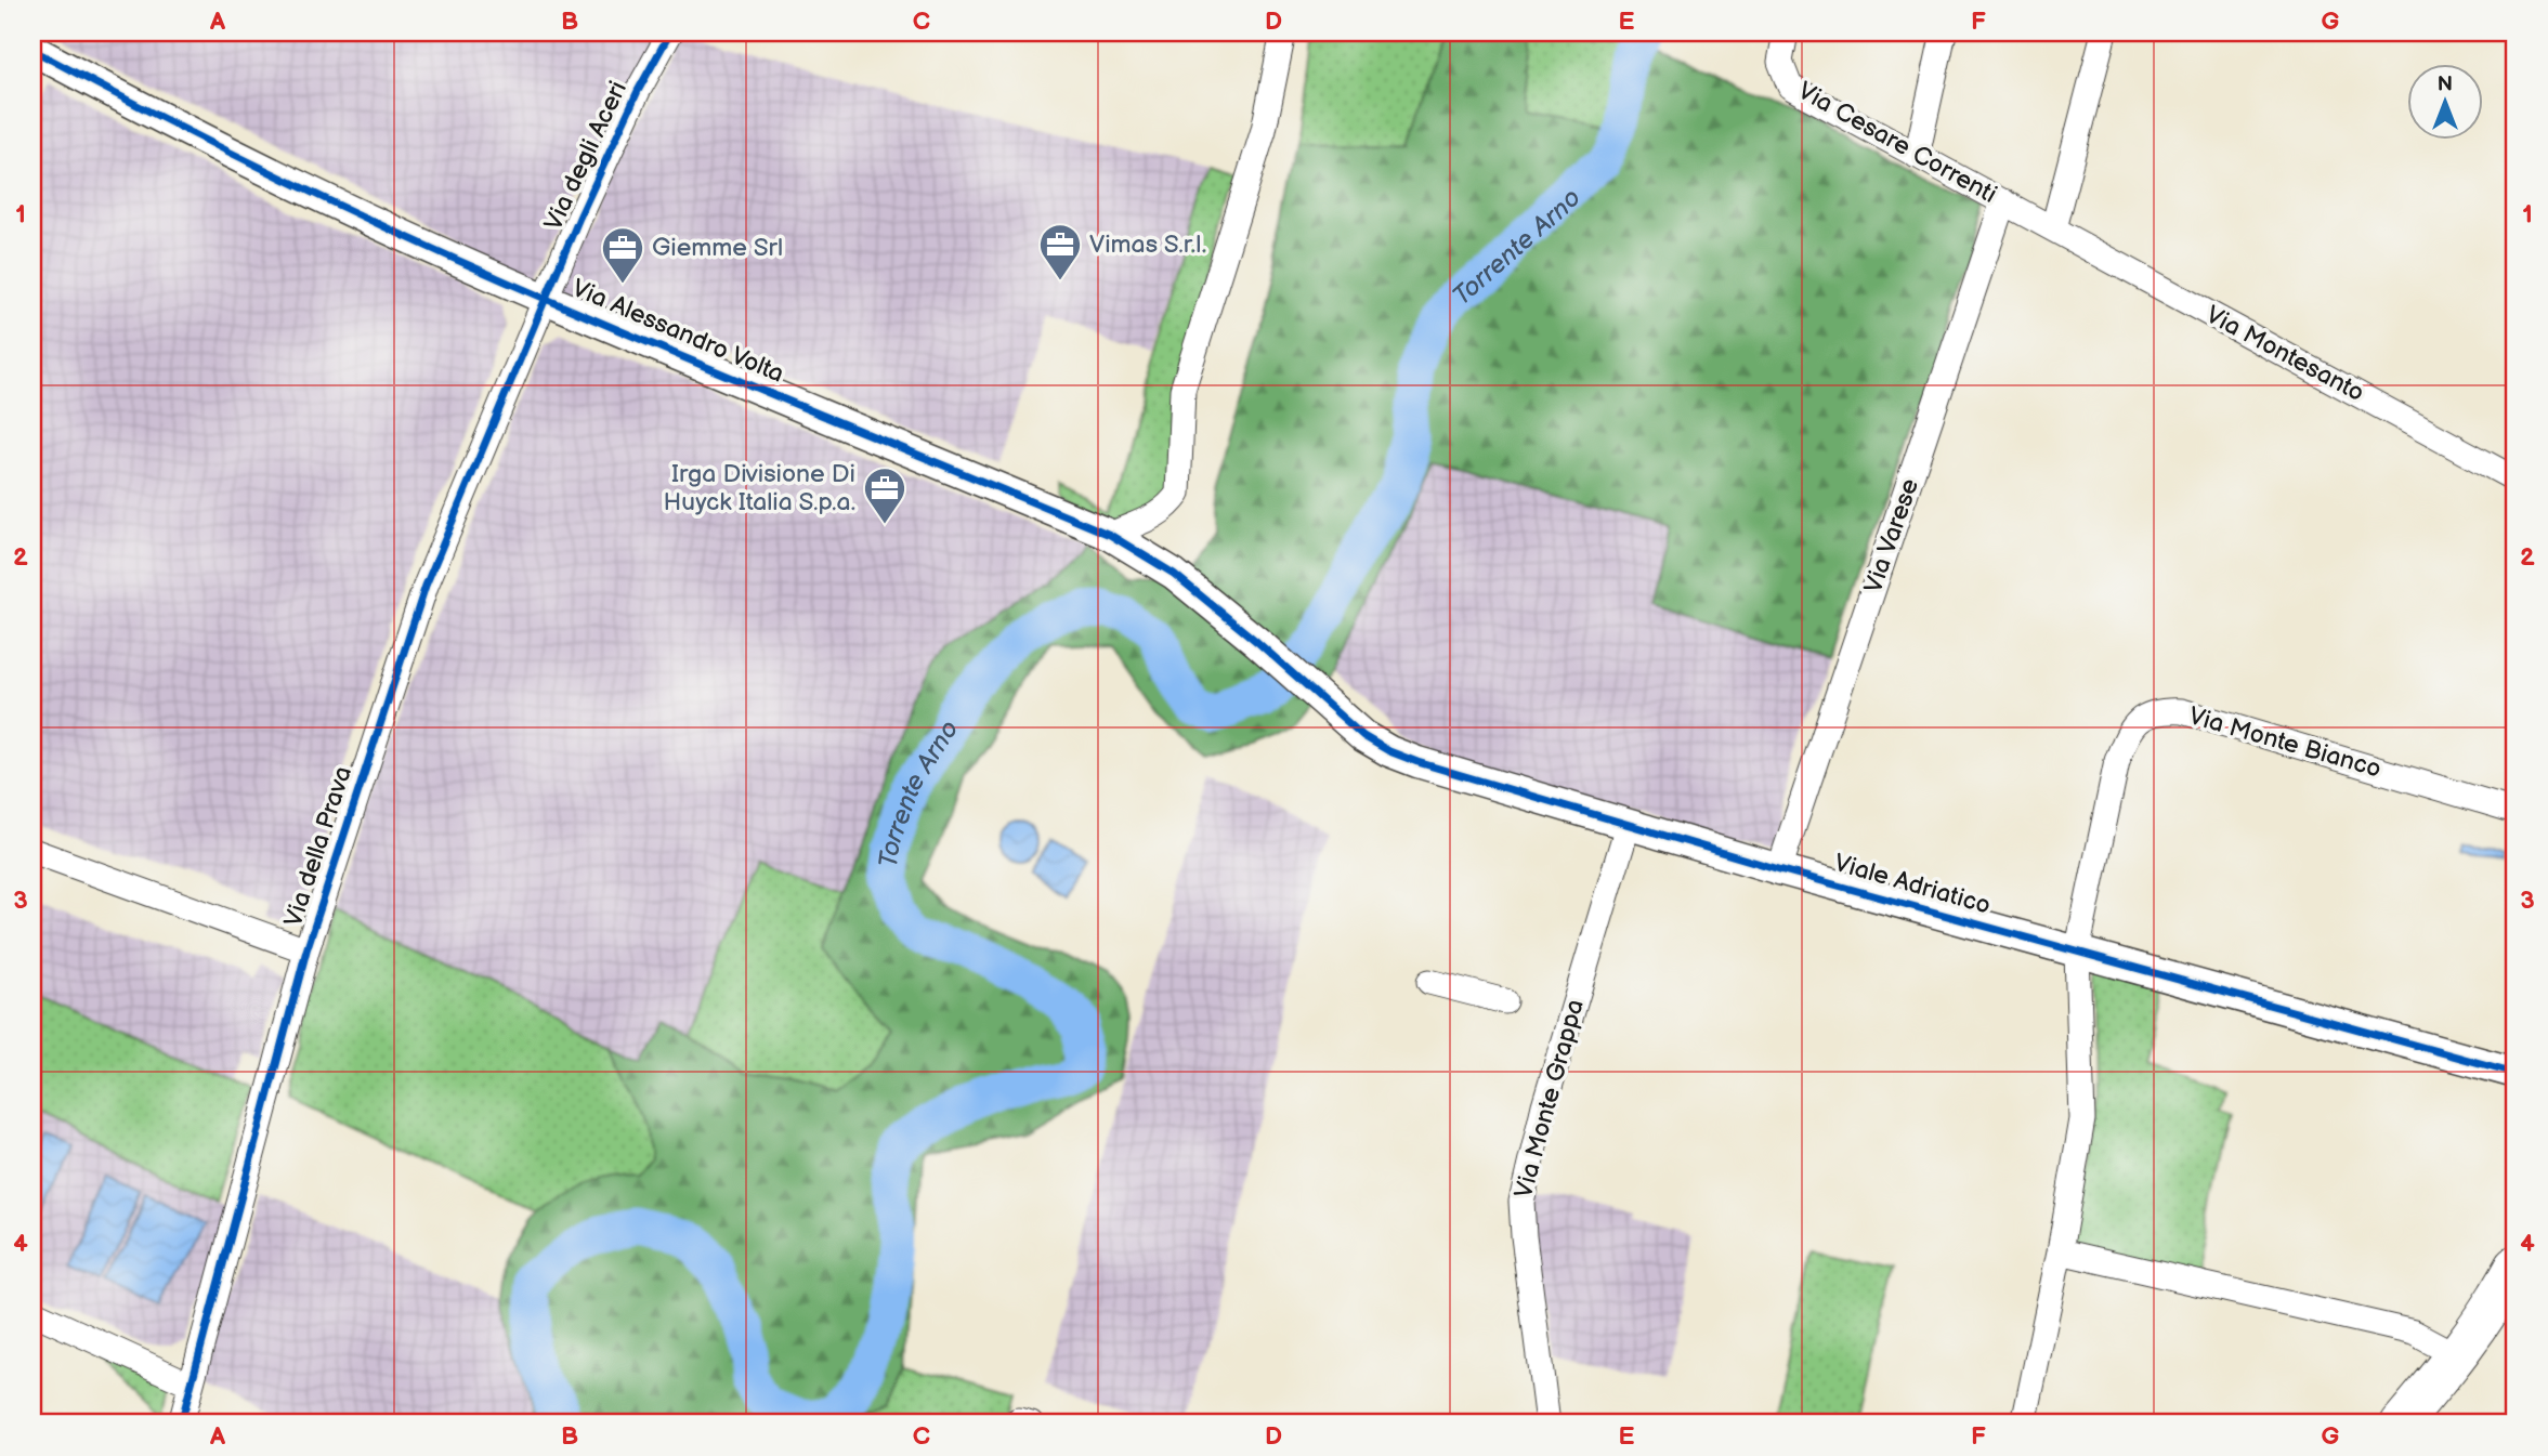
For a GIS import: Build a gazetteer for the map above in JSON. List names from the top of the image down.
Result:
{
  "streets": {
    "street": [
      "Via Cesare Correnti",
      "Via degli Aceri",
      "Via Alessandro Volta",
      "Via Montesanto",
      "Via Varese",
      "Via Monte Bianco",
      "Via della Prava",
      "Viale Adriatico",
      "Via Monte Grappa"
    ]
  },
  "crossings": [
    ["Via Cesare Correnti", "Via Montesanto"],
    ["Via Cesare Correnti", "Via Varese"],
    ["Via degli Aceri", "Via Alessandro Volta"],
    ["Via degli Aceri", "Via della Prava"],
    ["Via Alessandro Volta", "Via della Prava"],
    ["Via Alessandro Volta", "Viale Adriatico"],
    ["Via Varese", "Viale Adriatico"],
    ["Via Monte Bianco", "Viale Adriatico"],
    ["Viale Adriatico", "Via Monte Grappa"]
  ],
  "water": ["Torrente Arno"],
  "places": {
    "office": ["Vimas S.r.l.", "Giemme Srl", "Irga Divisione Di Huyck Italia S.p.a."]
  },
  "north": "top",
  "grid": {
    "columns": [
      "A",
      "B",
      "C",
      "D",
      "E",
      "F",
      "G"
    ],
    "rows": [
      "1",
      "2",
      "3",
      "4"
    ]
  }
}
